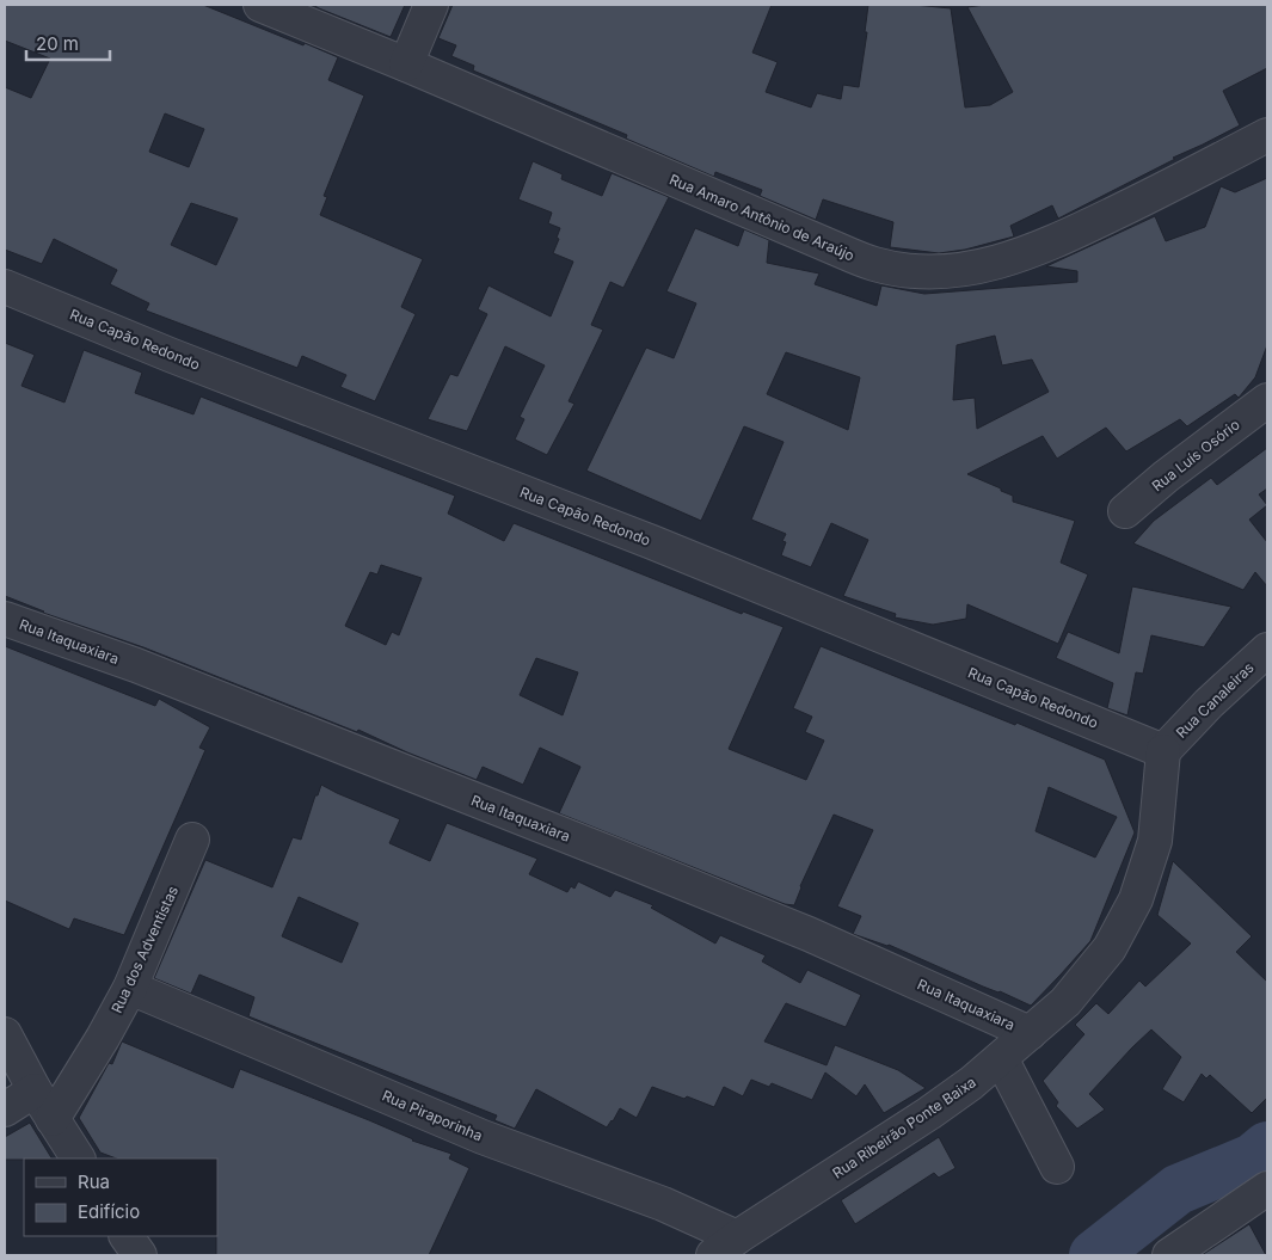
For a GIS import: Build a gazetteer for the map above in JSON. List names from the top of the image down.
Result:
{
  "streets": {
    "street": [
      "Rua Amaro Antônio de Araújo",
      "Rua Capão Redondo",
      "Rua Luís Osório",
      "Rua Itaquaxiara",
      "Rua Canaleiras",
      "Rua dos Adventistas",
      "Rua Piraporinha",
      "Rua Ribeirão Ponte Baixa"
    ]
  },
  "crossings": [
    ["Rua Capão Redondo", "Rua Canaleiras"],
    ["Rua Capão Redondo", "Rua Ribeirão Ponte Baixa"],
    ["Rua Itaquaxiara", "Rua Ribeirão Ponte Baixa"],
    ["Rua Canaleiras", "Rua Ribeirão Ponte Baixa"],
    ["Rua dos Adventistas", "Rua Piraporinha"],
    ["Rua Piraporinha", "Rua Ribeirão Ponte Baixa"]
  ],
  "legend": ["Rua", "Edifício"],
  "scale_bar": "20 m"
}
